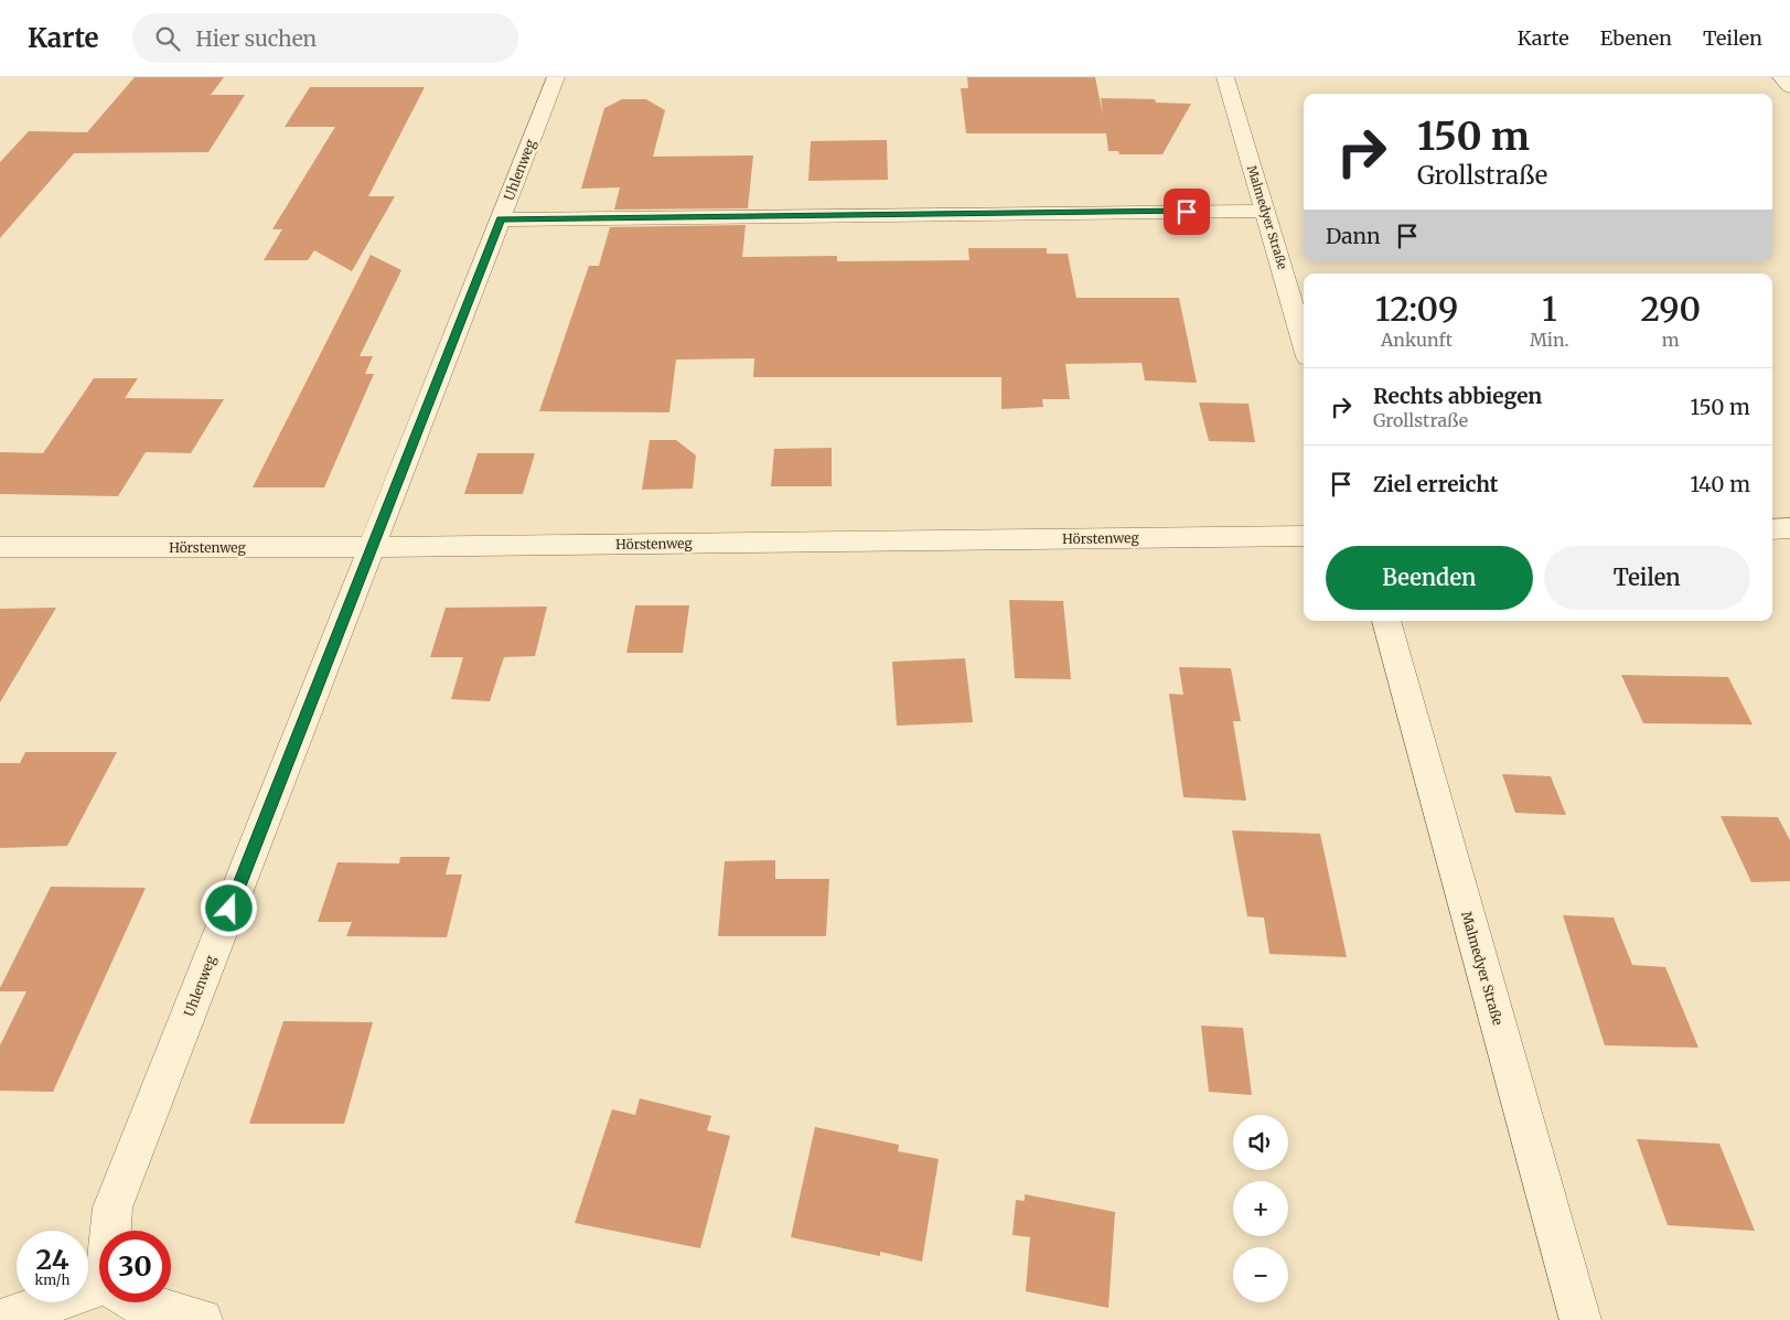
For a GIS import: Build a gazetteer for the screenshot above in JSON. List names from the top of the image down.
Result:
{
  "streets": {
    "street": ["Uhlenweg", "Malmedyer Straße", "Hörstenweg"]
  },
  "crossings": [
    ["Uhlenweg", "Hörstenweg"]
  ],
  "page": {
    "header": "Karte",
    "search": "Hier suchen",
    "nav": ["Karte", "Ebenen", "Teilen"],
    "turn": ["150 m", "Grollstraße"],
    "then": "Dann",
    "eta": [
      "12:09",
      "Ankunft",
      "1",
      "Min.",
      "290",
      "m"
    ],
    "list": [
      {
        "name": "Rechts abbiegen",
        "note": "Grollstraße",
        "value": "150 m"
      },
      {
        "name": "Ziel erreicht",
        "value": "140 m"
      }
    ],
    "buttons": ["Beenden", "Teilen"],
    "map_buttons": ["+", "−"],
    "speed": "24 km/h",
    "limit": "30"
  }
}
